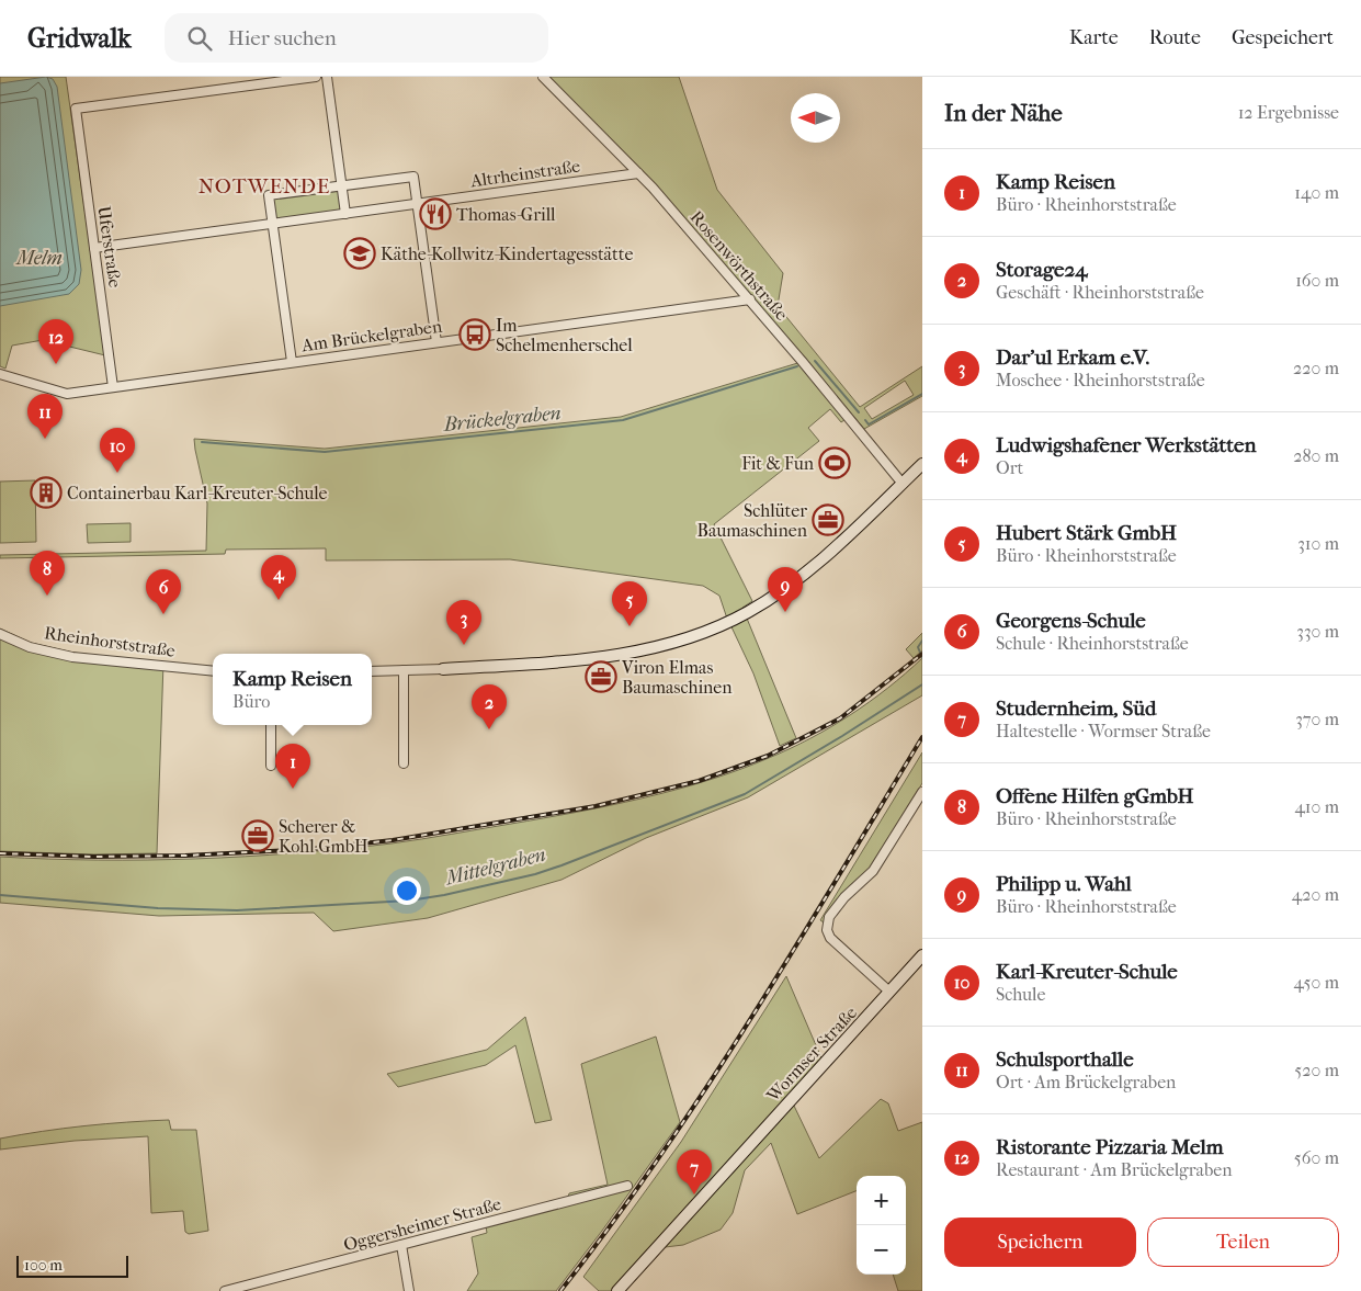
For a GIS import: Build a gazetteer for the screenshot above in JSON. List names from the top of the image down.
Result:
{
  "streets": {
    "street": [
      "Altrheinstraße",
      "Uferstraße",
      "Rosenwörthstraße",
      "Am Brückelgraben",
      "Rheinhorststraße",
      "Wormser Straße",
      "Oggersheimer Straße"
    ]
  },
  "crossings": [
    ["Altrheinstraße", "Uferstraße"],
    ["Altrheinstraße", "Rosenwörthstraße"],
    ["Uferstraße", "Am Brückelgraben"],
    ["Rosenwörthstraße", "Am Brückelgraben"]
  ],
  "districts": ["NOTWENDE"],
  "water": ["Melm", "Brückelgraben", "Mittelgraben"],
  "places": {
    "restaurant": ["Thomas-Grill"],
    "school or university": ["Käthe-Kollwitz-Kindertagesstätte"],
    "bus stop": ["Im Schelmenherschel"],
    "sports": ["Fit & Fun"],
    "building": ["Containerbau Karl-Kreuter-Schule"],
    "office": ["Schlüter Baumaschinen", "Viron Elmas Baumaschinen", "Scherer & Kohl GmbH"]
  },
  "scale_bar": "100 m",
  "north": "left",
  "page": {
    "header": "Gridwalk",
    "search": "Hier suchen",
    "nav": ["Karte", "Route", "Gespeichert"],
    "heading": ["In der Nähe", "12 Ergebnisse"],
    "list": [
      {
        "mark": "1",
        "name": "Kamp Reisen",
        "note": "Büro · Rheinhorststraße",
        "value": "140 m"
      },
      {
        "mark": "2",
        "name": "Storage24",
        "note": "Geschäft · Rheinhorststraße",
        "value": "160 m"
      },
      {
        "mark": "3",
        "name": "Dar'ul Erkam e.V.",
        "note": "Moschee · Rheinhorststraße",
        "value": "220 m"
      },
      {
        "mark": "4",
        "name": "Ludwigshafener Werkstätten",
        "note": "Ort",
        "value": "280 m"
      },
      {
        "mark": "5",
        "name": "Hubert Stärk GmbH",
        "note": "Büro · Rheinhorststraße",
        "value": "310 m"
      },
      {
        "mark": "6",
        "name": "Georgens-Schule",
        "note": "Schule · Rheinhorststraße",
        "value": "330 m"
      },
      {
        "mark": "7",
        "name": "Studernheim, Süd",
        "note": "Haltestelle · Wormser Straße",
        "value": "370 m"
      },
      {
        "mark": "8",
        "name": "Offene Hilfen gGmbH",
        "note": "Büro · Rheinhorststraße",
        "value": "410 m"
      },
      {
        "mark": "9",
        "name": "Philipp u. Wahl",
        "note": "Büro · Rheinhorststraße",
        "value": "420 m"
      },
      {
        "mark": "10",
        "name": "Karl-Kreuter-Schule",
        "note": "Schule",
        "value": "450 m"
      },
      {
        "mark": "11",
        "name": "Schulsporthalle",
        "note": "Ort · Am Brückelgraben",
        "value": "520 m"
      },
      {
        "mark": "12",
        "name": "Ristorante Pizzaria Melm",
        "note": "Restaurant · Am Brückelgraben",
        "value": "560 m"
      }
    ],
    "pins": [
      "12",
      "11",
      "10",
      "8",
      "4",
      "9",
      "6",
      "5",
      "3",
      "2",
      "1",
      "7"
    ],
    "popup": ["Kamp Reisen", "Büro"],
    "map_buttons": ["+", "−"],
    "buttons": ["Speichern", "Teilen"],
    "scale": "100 m"
  }
}
